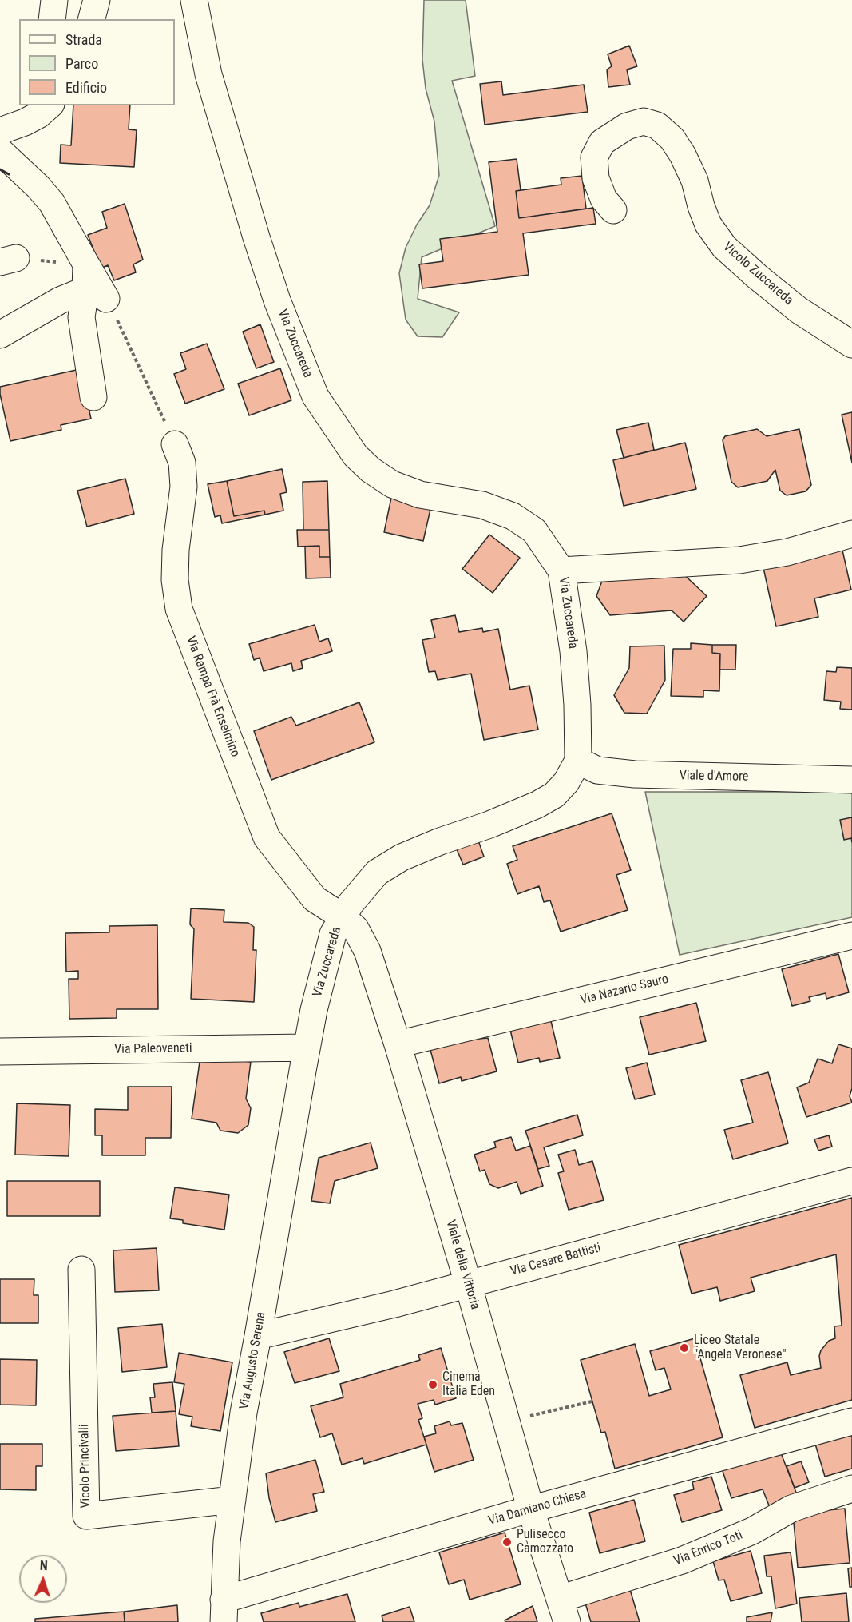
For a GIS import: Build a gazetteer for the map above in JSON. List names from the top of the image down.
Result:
{
  "streets": {
    "street": [
      "Vicolo Zuccareda",
      "Via Zuccareda",
      "Via Rampa Frà Enselmino",
      "Viale d'Amore",
      "Via Nazario Sauro",
      "Via Paleoveneti",
      "Via Cesare Battisti",
      "Viale della Vittoria",
      "Via Augusto Serena",
      "Vicolo Princivalli",
      "Via Damiano Chiesa",
      "Via Enrico Toti"
    ]
  },
  "crossings": [
    ["Via Zuccareda", "Via Rampa Frà Enselmino"],
    ["Via Zuccareda", "Viale d'Amore"],
    ["Via Zuccareda", "Via Paleoveneti"],
    ["Via Zuccareda", "Viale della Vittoria"],
    ["Via Zuccareda", "Via Augusto Serena"],
    ["Via Rampa Frà Enselmino", "Viale della Vittoria"],
    ["Via Nazario Sauro", "Viale della Vittoria"],
    ["Via Cesare Battisti", "Viale della Vittoria"],
    ["Via Cesare Battisti", "Via Augusto Serena"],
    ["Viale della Vittoria", "Via Damiano Chiesa"],
    ["Viale della Vittoria", "Via Enrico Toti"],
    ["Via Augusto Serena", "Vicolo Princivalli"],
    ["Via Augusto Serena", "Via Damiano Chiesa"]
  ],
  "places": ["Liceo Statale \"Angela Veronese\"", "Cinema Italia Eden", "Pulisecco Camozzato"],
  "legend": ["Strada", "Parco", "Edificio"],
  "north": "top"
}
